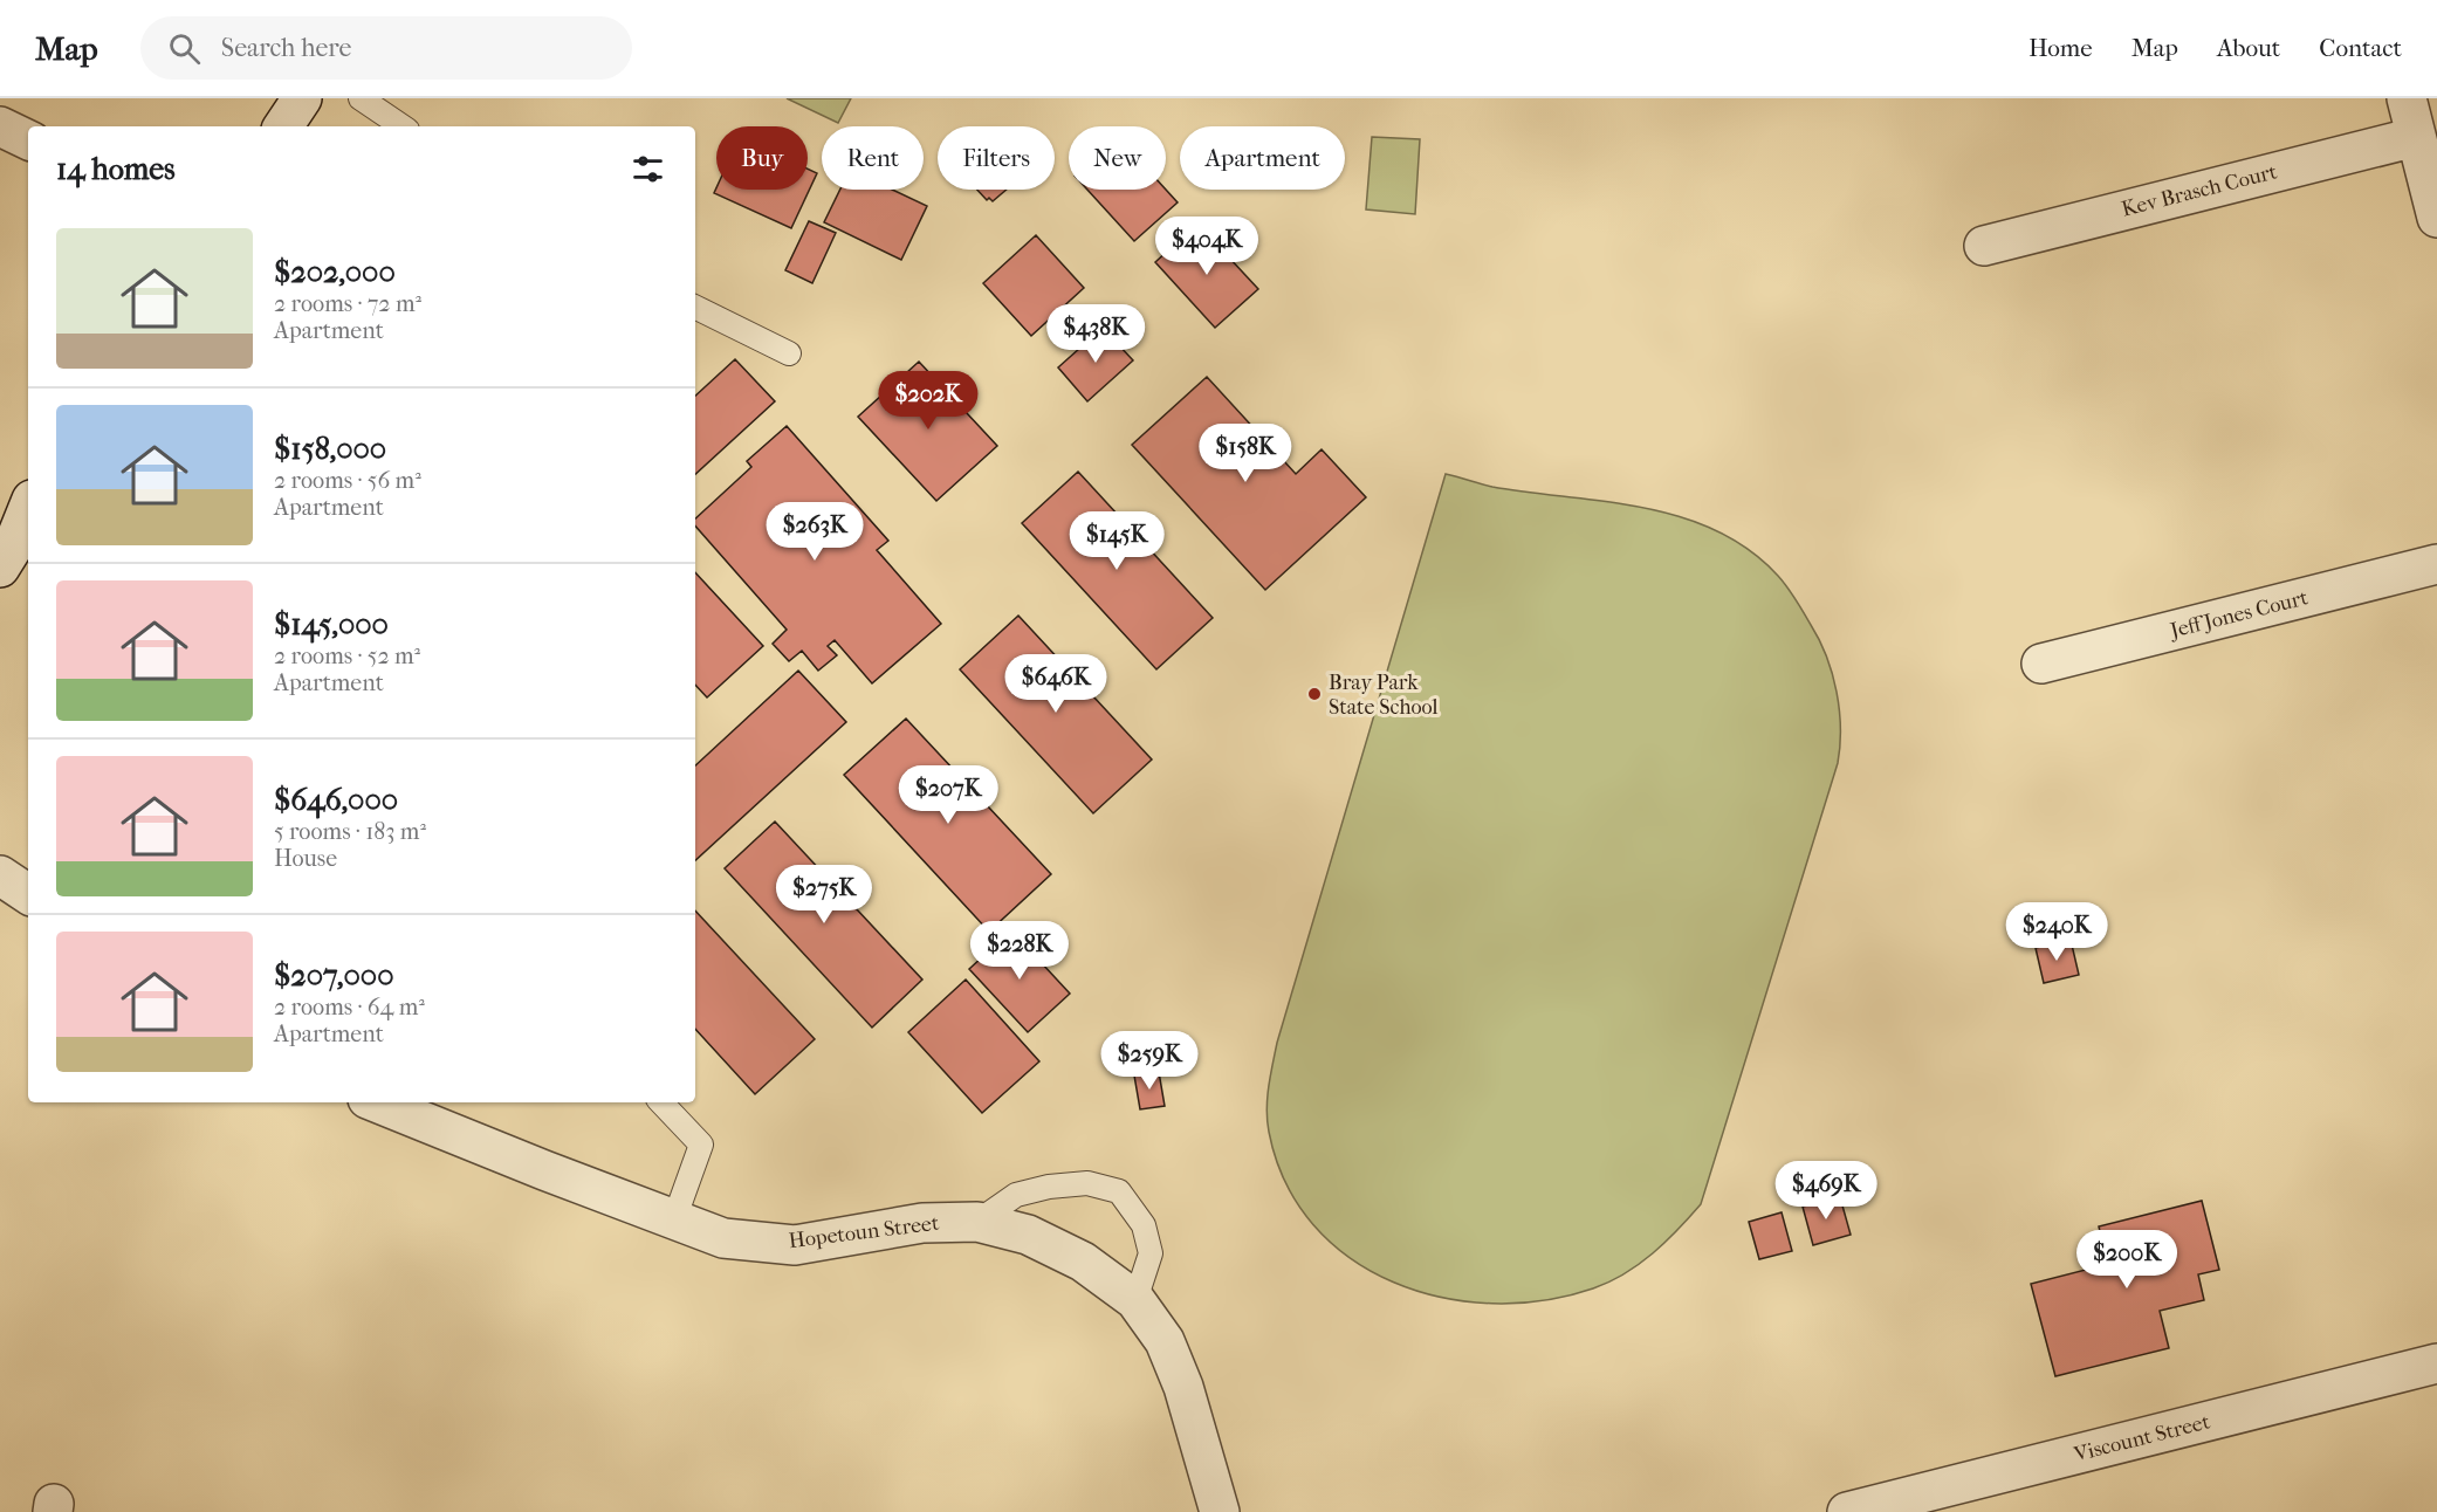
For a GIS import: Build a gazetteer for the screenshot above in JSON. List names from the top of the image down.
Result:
{
  "streets": {
    "street": [
      "Kev Brasch Court",
      "Jeff Jones Court",
      "Hopetoun Street",
      "Viscount Street"
    ]
  },
  "places": ["Bray Park State School"],
  "page": {
    "header": "Map",
    "search": "Search here",
    "nav": [
      "Home",
      "Map",
      "About",
      "Contact"
    ],
    "chip": [
      "Buy",
      "Rent",
      "Filters",
      "New",
      "Apartment"
    ],
    "heading": "14 homes",
    "list": [
      {
        "name": "$202,000",
        "note": "2 rooms · 72 m² · Apartment"
      },
      {
        "name": "$158,000",
        "note": "2 rooms · 56 m² · Apartment"
      },
      {
        "name": "$145,000",
        "note": "2 rooms · 52 m² · Apartment"
      },
      {
        "name": "$646,000",
        "note": "5 rooms · 183 m² · House"
      },
      {
        "name": "$207,000",
        "note": "2 rooms · 64 m² · Apartment"
      }
    ],
    "price": [
      "$404K",
      "$438K",
      "$202K",
      "$158K",
      "$263K",
      "$145K",
      "$646K",
      "$207K",
      "$275K",
      "$240K",
      "$228K",
      "$259K",
      "$469K",
      "$200K"
    ]
  }
}
